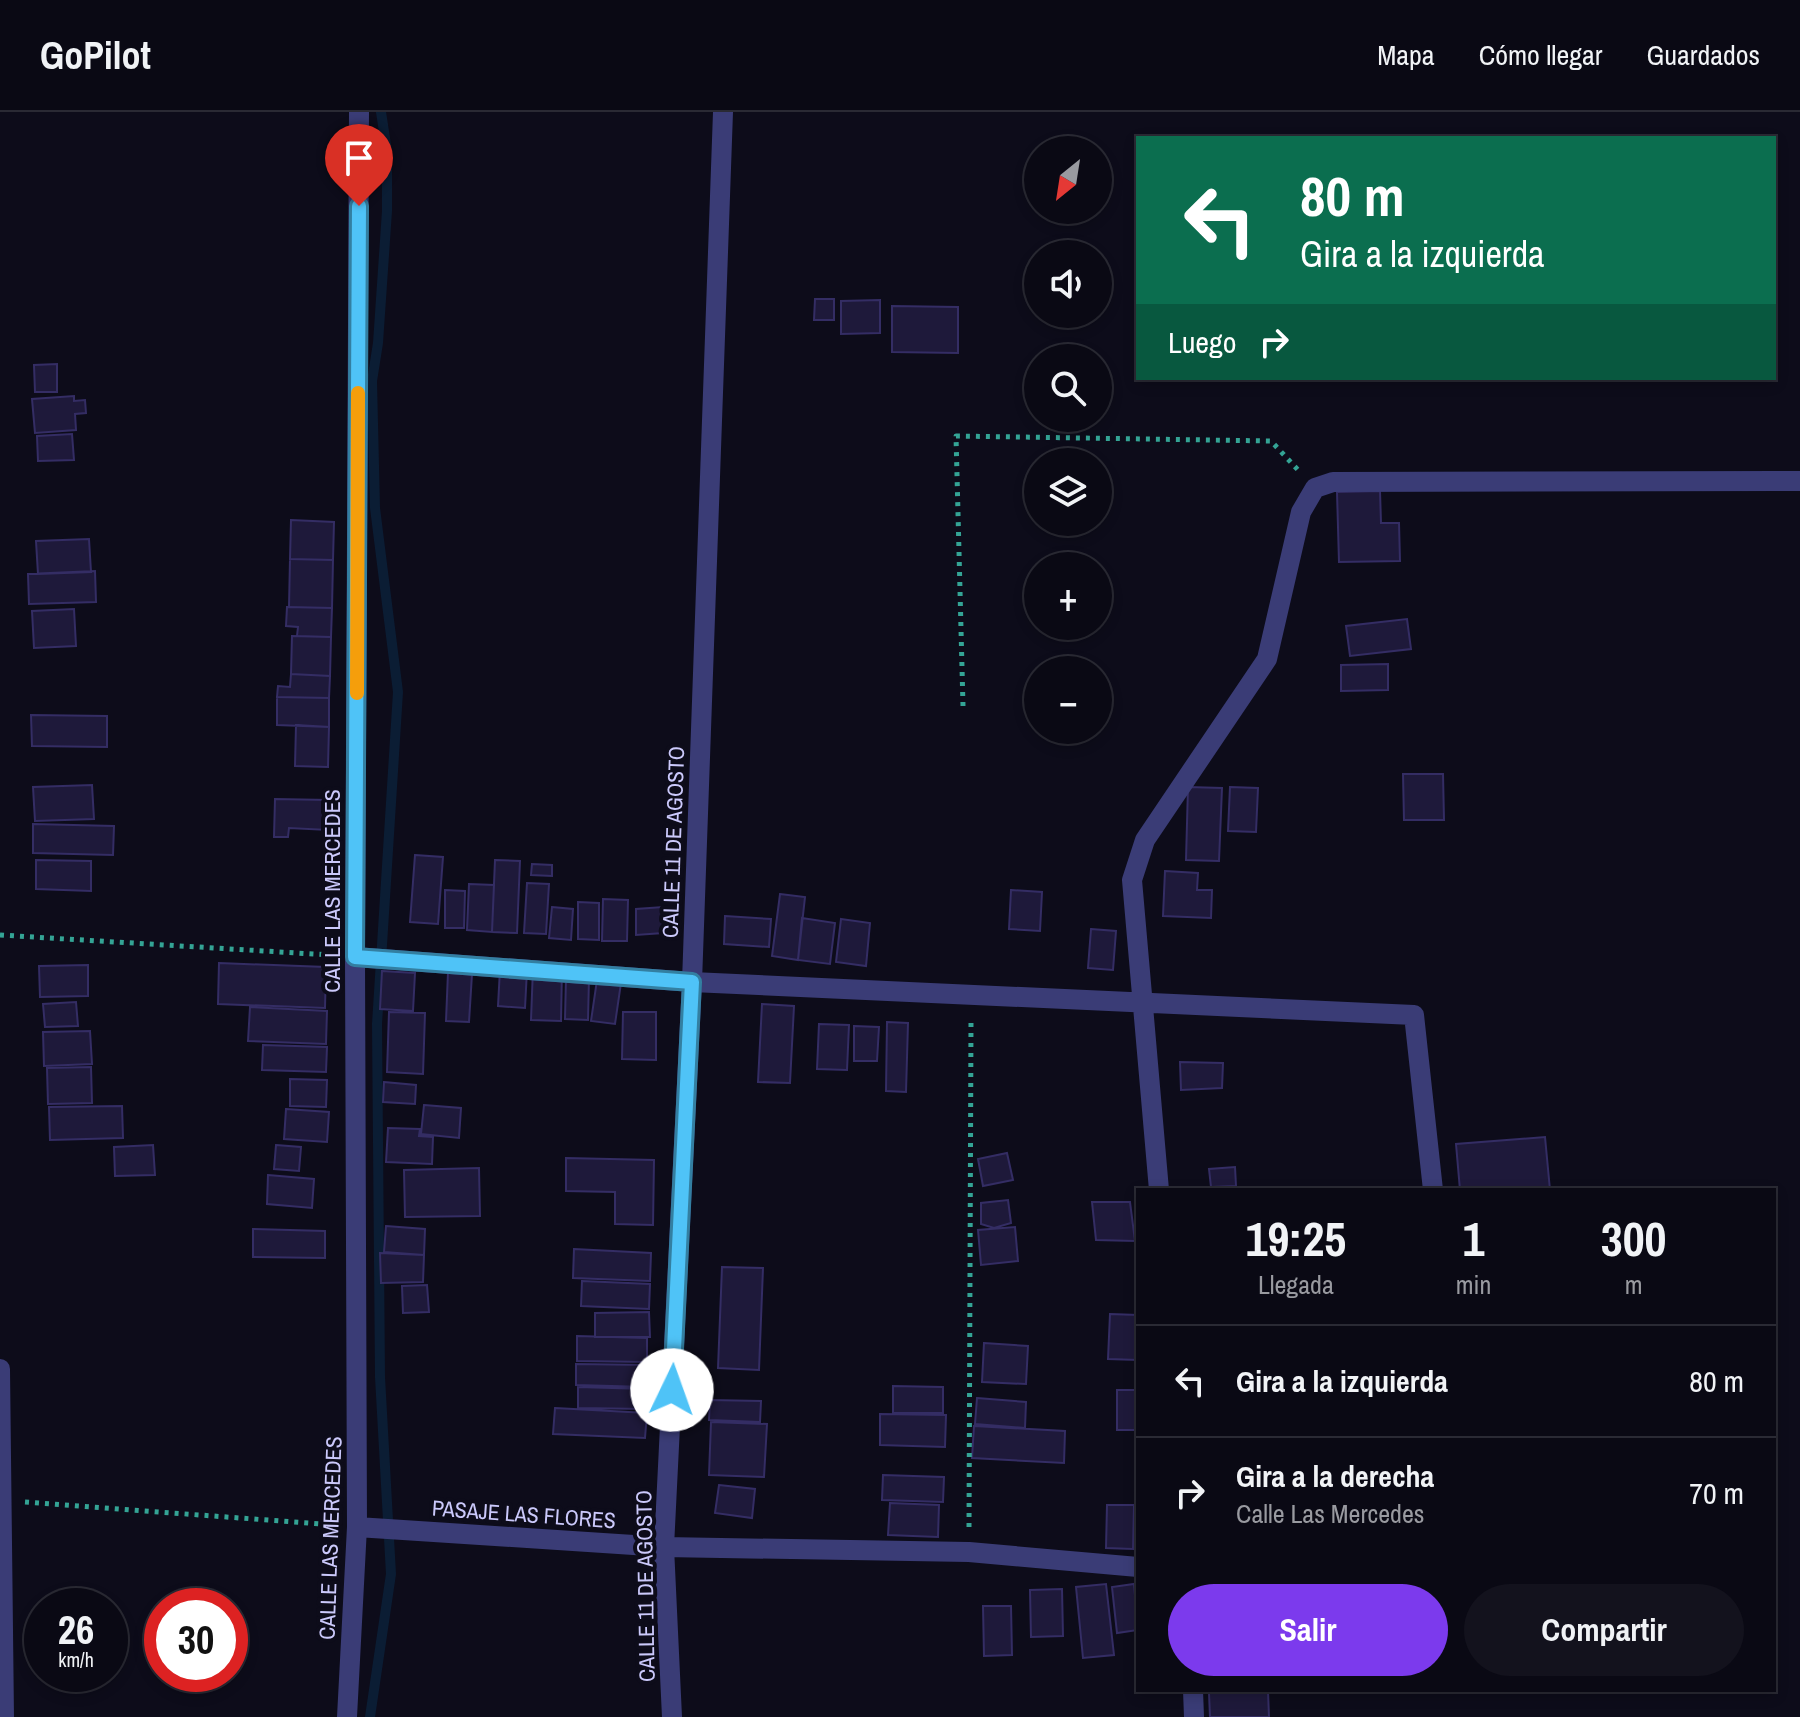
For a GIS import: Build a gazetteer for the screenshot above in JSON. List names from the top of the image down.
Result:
{
  "streets": {
    "street": ["CALLE 11 DE AGOSTO", "CALLE LAS MERCEDES", "PASAJE LAS FLORES"]
  },
  "crossings": [
    ["CALLE 11 DE AGOSTO", "PASAJE LAS FLORES"],
    ["CALLE LAS MERCEDES", "PASAJE LAS FLORES"]
  ],
  "north": "bottom left",
  "page": {
    "header": "GoPilot",
    "nav": ["Mapa", "Cómo llegar", "Guardados"],
    "map_buttons": ["+", "−"],
    "turn": ["80 m", "Gira a la izquierda"],
    "then": "Luego",
    "eta": [
      "19:25",
      "Llegada",
      "1",
      "min",
      "300",
      "m"
    ],
    "list": [
      {
        "name": "Gira a la izquierda",
        "value": "80 m"
      },
      {
        "name": "Gira a la derecha",
        "note": "Calle Las Mercedes",
        "value": "70 m"
      }
    ],
    "buttons": ["Salir", "Compartir"],
    "speed": "26 km/h",
    "limit": "30"
  }
}
